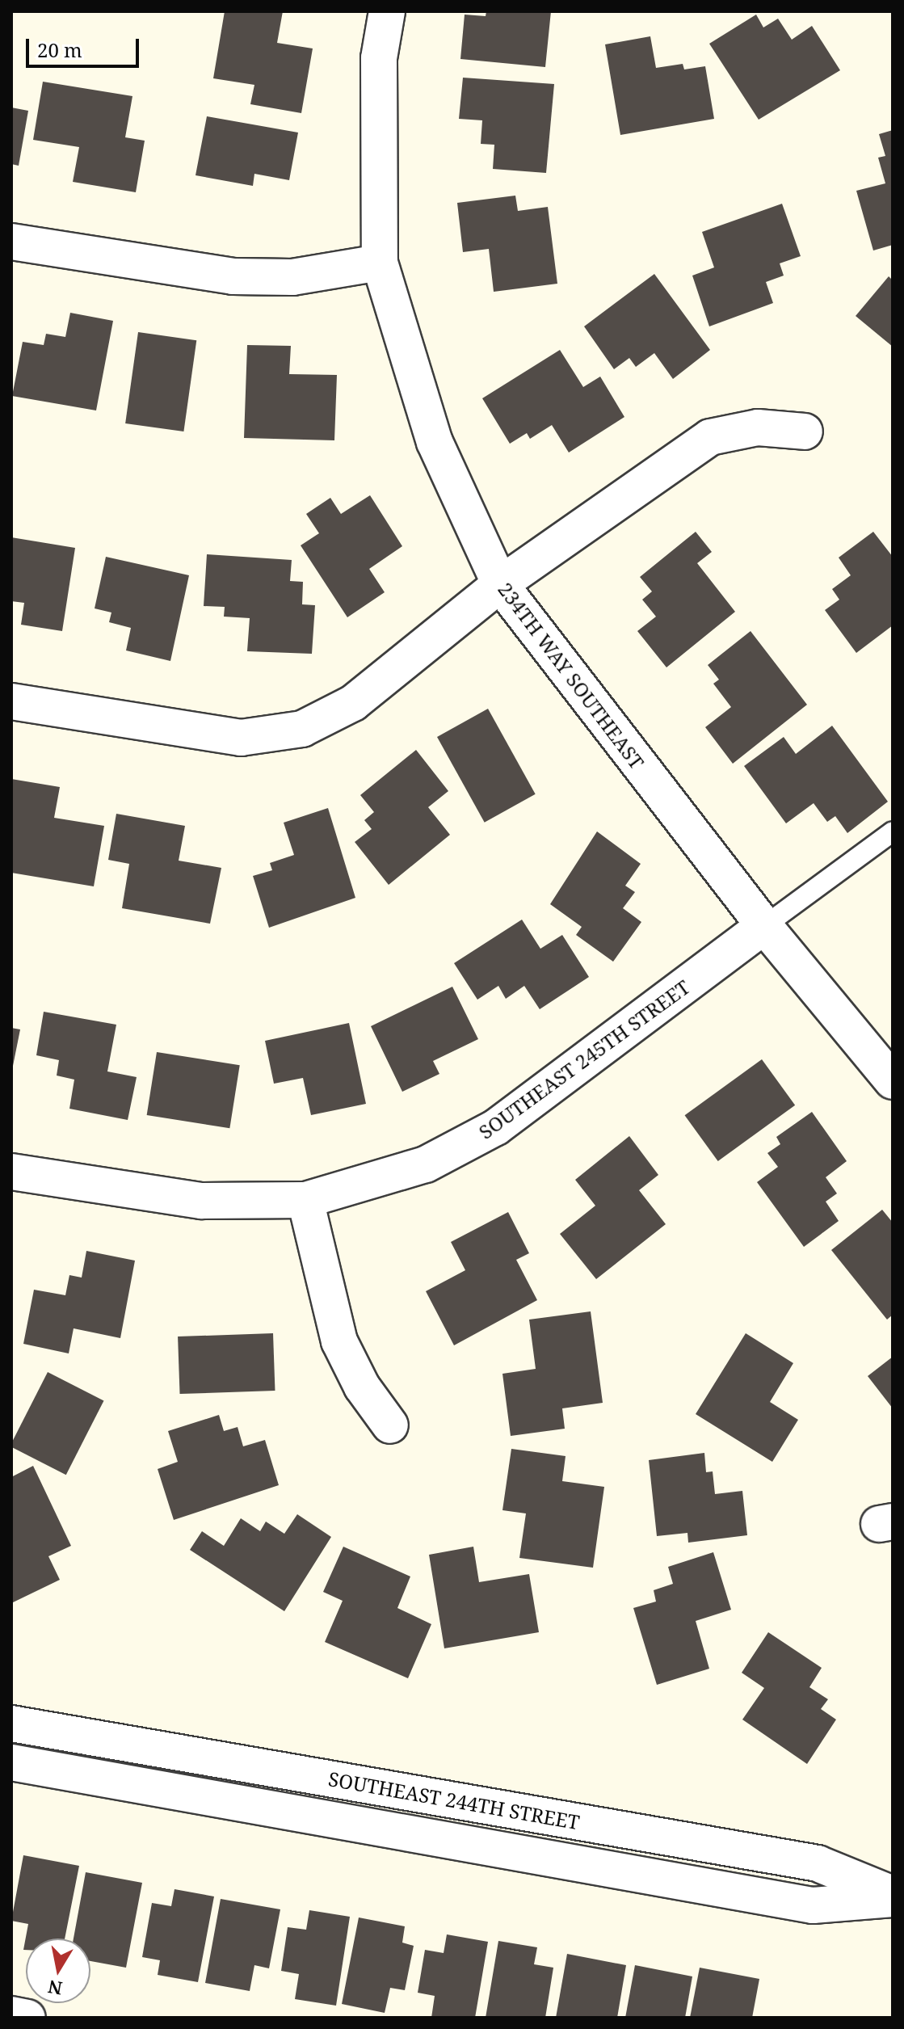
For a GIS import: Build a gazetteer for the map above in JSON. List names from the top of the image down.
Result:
{
  "streets": {
    "street": ["234TH WAY SOUTHEAST", "SOUTHEAST 245TH STREET", "SOUTHEAST 244TH STREET"]
  },
  "crossings": [
    ["234TH WAY SOUTHEAST", "SOUTHEAST 245TH STREET"]
  ],
  "scale_bar": "20 m",
  "north": "bottom"
}
